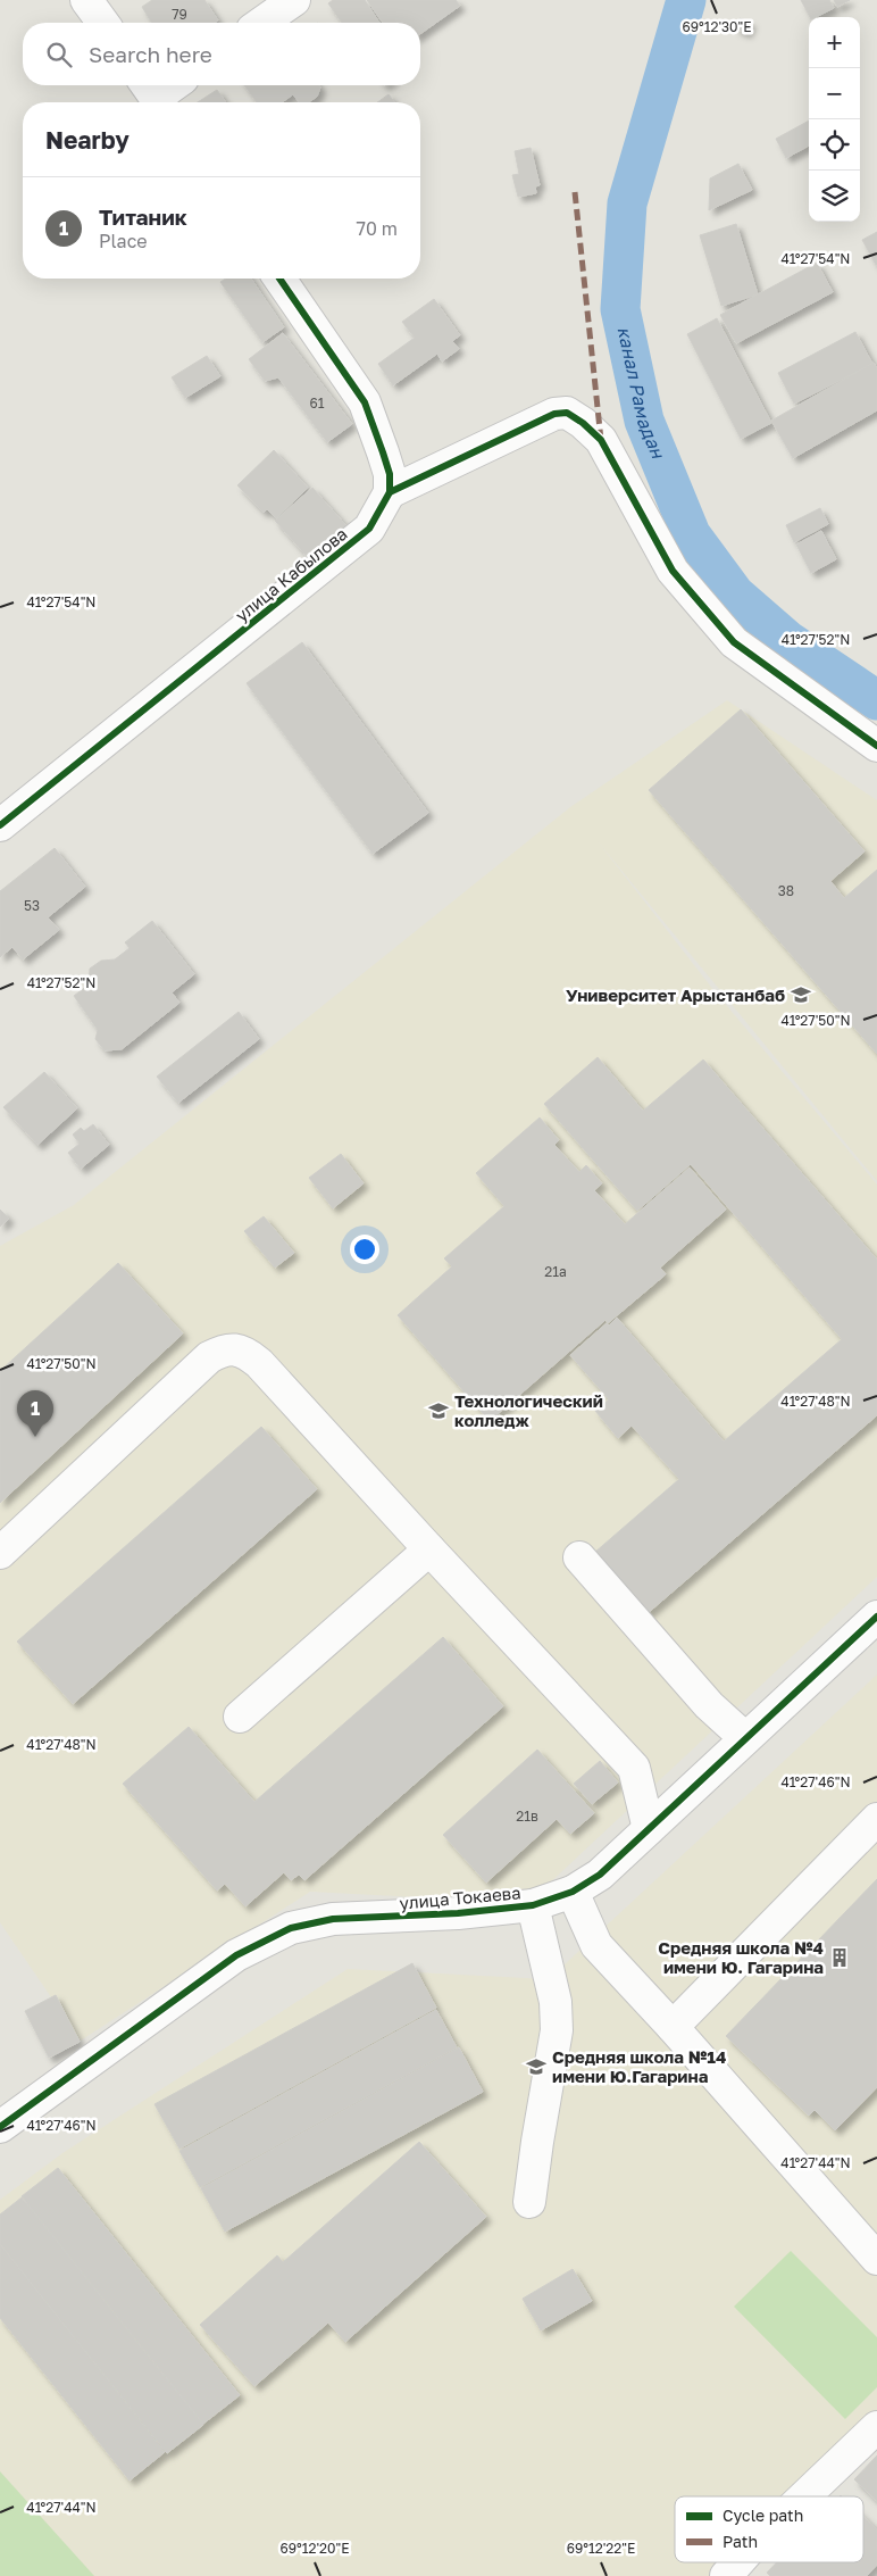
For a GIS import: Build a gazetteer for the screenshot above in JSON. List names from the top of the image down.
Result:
{
  "streets": {
    "street": ["улица Кабылова", "улица Токаева"]
  },
  "water": ["канал Рамадан"],
  "places": {
    "school or university": ["Университет Арыстанбаб", "Технологический колледж", "Средняя школа №14 имени Ю.Гагарина"],
    "building": ["Средняя школа №4 имени Ю. Гагарина"]
  },
  "house_numbers": [
    "79",
    "61",
    "38",
    "53",
    "21а",
    "21в"
  ],
  "legend": ["Cycle path", "Path"],
  "page": {
    "map_buttons": ["+", "−"],
    "search": "Search here",
    "heading": "Nearby",
    "list": [
      {
        "mark": "1",
        "name": "Титаник",
        "note": "Place",
        "value": "70 m"
      }
    ],
    "pins": "1"
  },
  "coordinates": [
    "69°12'30\"E",
    "41°27'54\"N",
    "41°27'52\"N",
    "41°27'50\"N",
    "41°27'48\"N",
    "41°27'46\"N",
    "41°27'44\"N",
    "69°12'20\"E",
    "69°12'22\"E"
  ]
}
